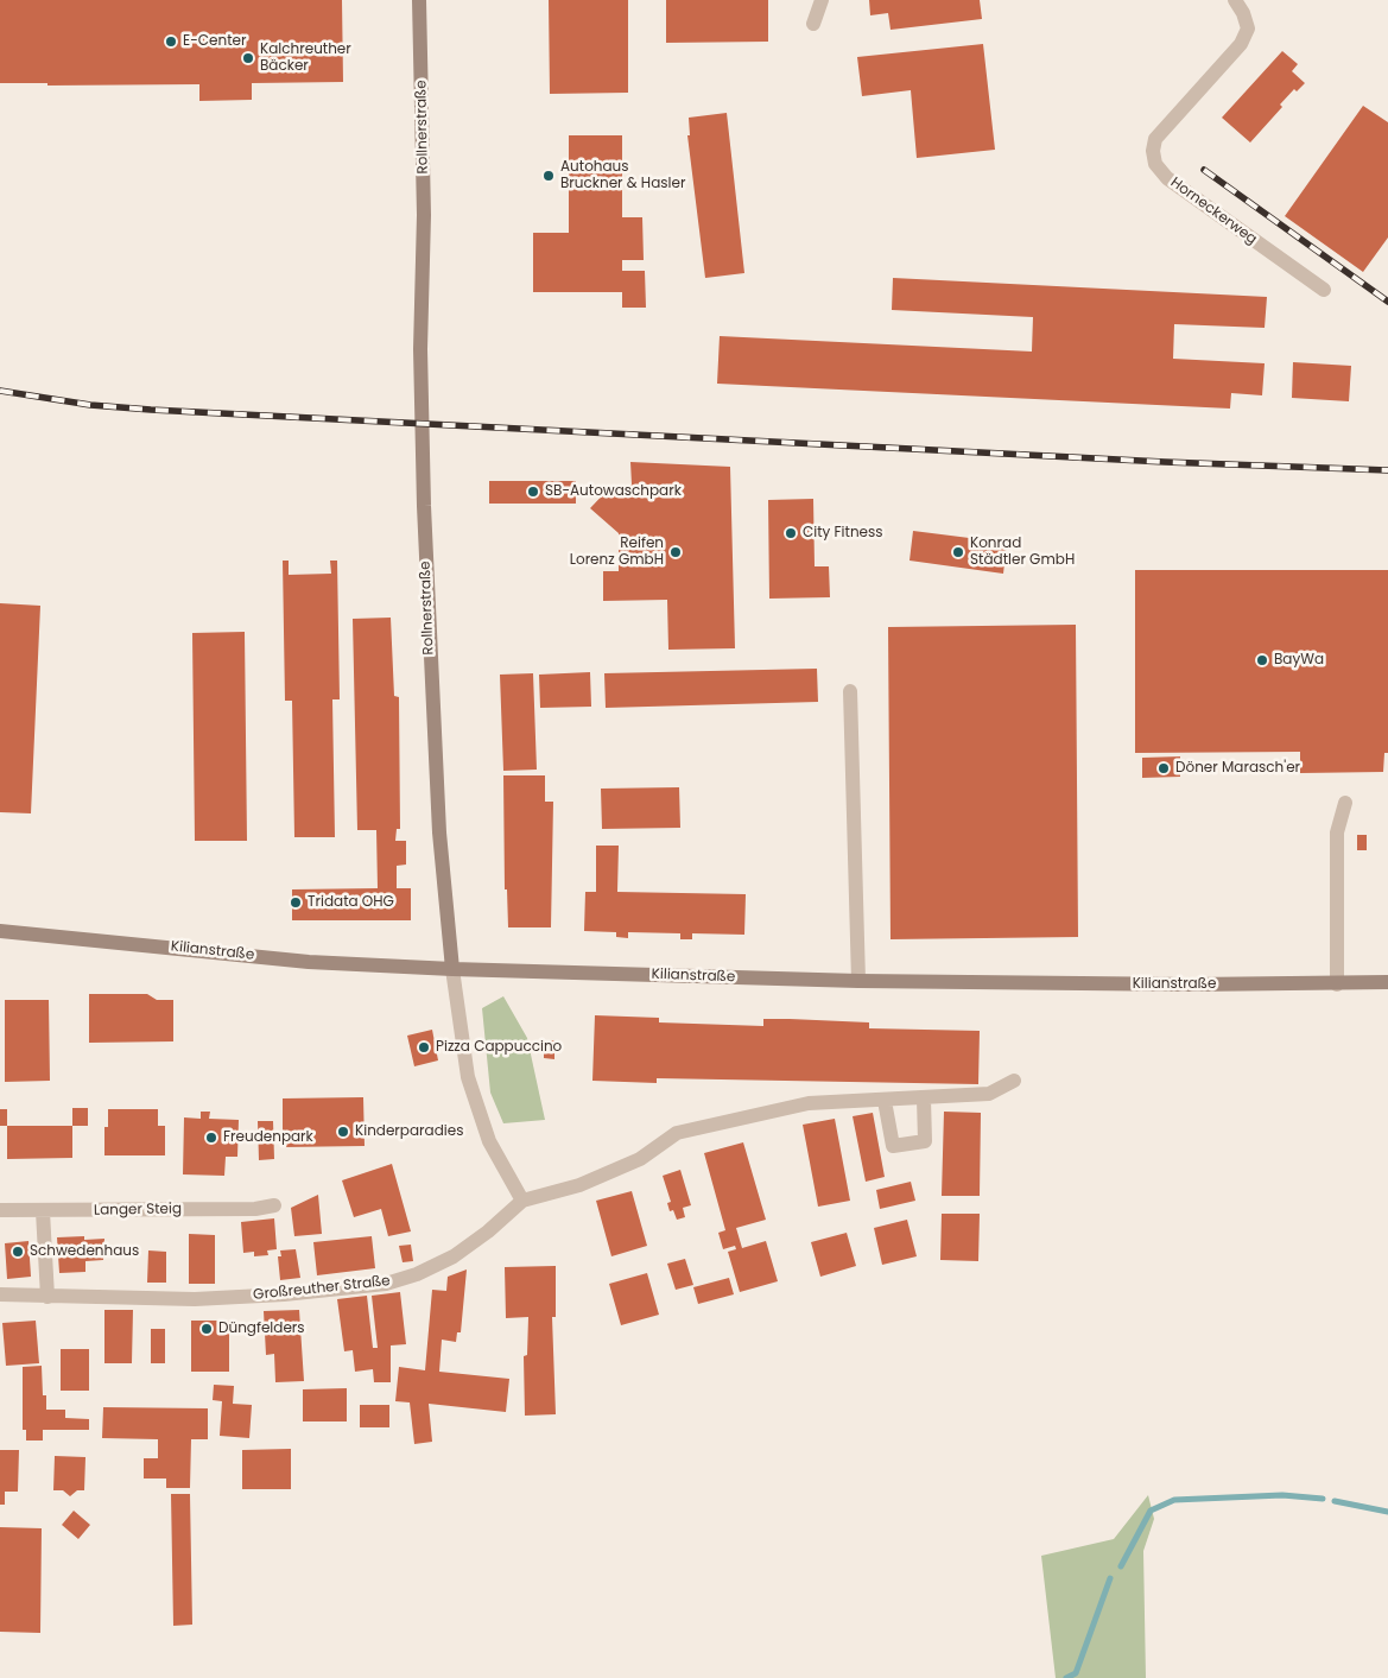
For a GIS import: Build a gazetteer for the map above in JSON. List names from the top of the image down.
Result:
{
  "streets": {
    "main road": ["Rollnerstraße", "Kilianstraße"],
    "street": ["Horneckerweg", "Langer Steig", "Großreuther Straße"]
  },
  "crossings": [
    ["Rollnerstraße", "Kilianstraße"],
    ["Rollnerstraße", "Großreuther Straße"]
  ],
  "places": [
    "E-Center",
    "Kalchreuther Bäcker",
    "Autohaus Bruckner & Hasler",
    "SB-Autowaschpark",
    "City Fitness",
    "Reifen Lorenz GmbH",
    "Konrad Städtler GmbH",
    "BayWa",
    "Döner Marasch'er",
    "Tridata OHG",
    "Pizza Cappuccino",
    "Kinderparadies",
    "Freudenpark",
    "Schwedenhaus",
    "Düngfelders"
  ]
}
